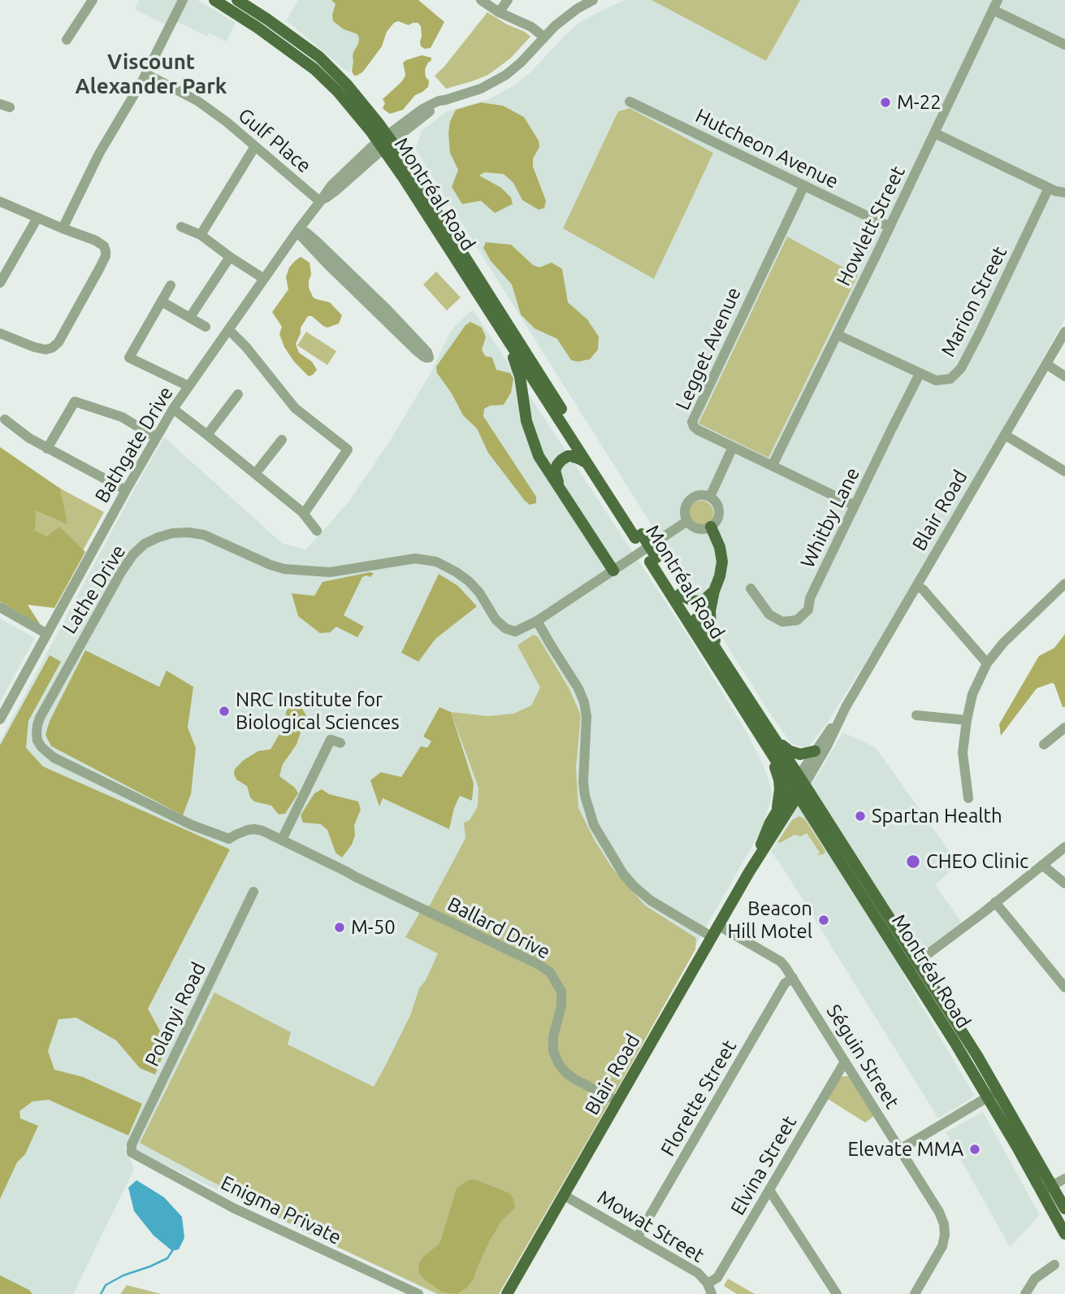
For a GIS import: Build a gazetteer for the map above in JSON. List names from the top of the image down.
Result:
{
  "streets": {
    "main road": ["Montréal Road", "Blair Road"],
    "street": [
      "Gulf Place",
      "Hutcheon Avenue",
      "Howlett Street",
      "Marion Street",
      "Legget Avenue",
      "Bathgate Drive",
      "Whitby Lane",
      "Lathe Drive",
      "Ballard Drive",
      "Polanyi Road",
      "Séguin Street",
      "Florette Street",
      "Elvina Street",
      "Enigma Private",
      "Mowat Street"
    ]
  },
  "crossings": [
    ["Gulf Place", "Bathgate Drive"],
    ["Hutcheon Avenue", "Howlett Street"],
    ["Hutcheon Avenue", "Legget Avenue"],
    ["Montréal Road", "Bathgate Drive"],
    ["Montréal Road", "Blair Road"],
    ["Howlett Street", "Marion Street"],
    ["Howlett Street", "Legget Avenue"],
    ["Marion Street", "Whitby Lane"],
    ["Legget Avenue", "Whitby Lane"],
    ["Blair Road", "Ballard Drive"],
    ["Blair Road", "Séguin Street"],
    ["Blair Road", "Mowat Street"],
    ["Lathe Drive", "Ballard Drive"],
    ["Polanyi Road", "Enigma Private"],
    ["Séguin Street", "Florette Street"],
    ["Séguin Street", "Elvina Street"],
    ["Florette Street", "Mowat Street"],
    ["Elvina Street", "Mowat Street"]
  ],
  "districts": ["Viscount Alexander Park"],
  "places": [
    "M-22",
    "NRC Institute for Biological Sciences",
    "Spartan Health",
    "CHEO Clinic",
    "Beacon Hill Motel",
    "M-50",
    "Elevate MMA"
  ]
}
